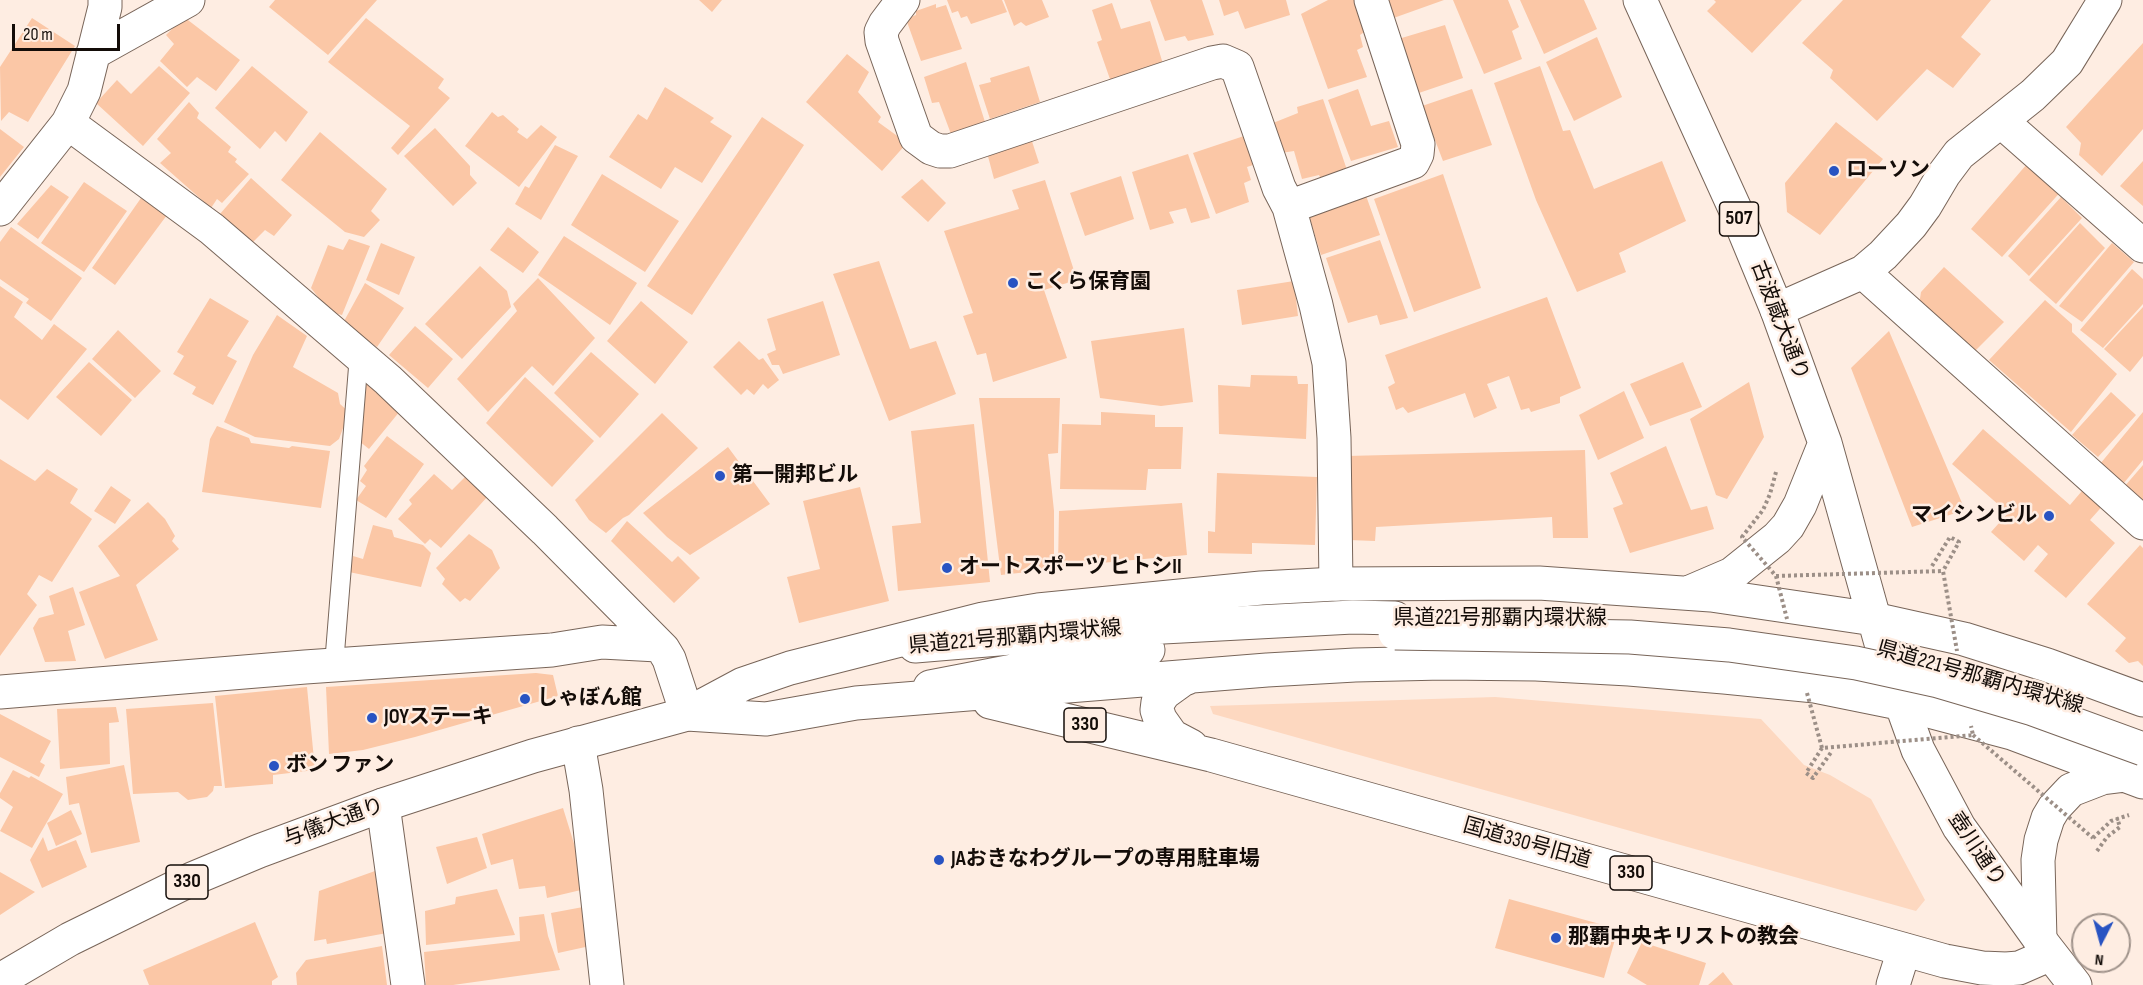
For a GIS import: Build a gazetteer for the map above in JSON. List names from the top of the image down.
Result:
{
  "streets": {
    "main road": [
      "507",
      "古波蔵大通り",
      "県道221号那覇内環状線",
      "330",
      "与儀大通り",
      "国道330号旧道",
      "壺川通り"
    ]
  },
  "crossings": [
    ["古波蔵大通り", "330"],
    ["古波蔵大通り", "壺川通り"],
    ["県道221号那覇内環状線", "330"],
    ["県道221号那覇内環状線", "与儀大通り"],
    ["330", "与儀大通り"],
    ["330", "国道330号旧道"],
    ["330", "壺川通り"],
    ["国道330号旧道", "壺川通り"]
  ],
  "places": [
    "ローソン",
    "こくら保育園",
    "第一開邦ビル",
    "マイシンビル",
    "オートスポーツ ヒトシII",
    "しゃぼん館",
    "JOYステーキ",
    "ボン ファン",
    "JAおきなわグループの専用駐車場",
    "那覇中央キリストの教会"
  ],
  "scale_bar": "20 m",
  "north": "bottom"
}
